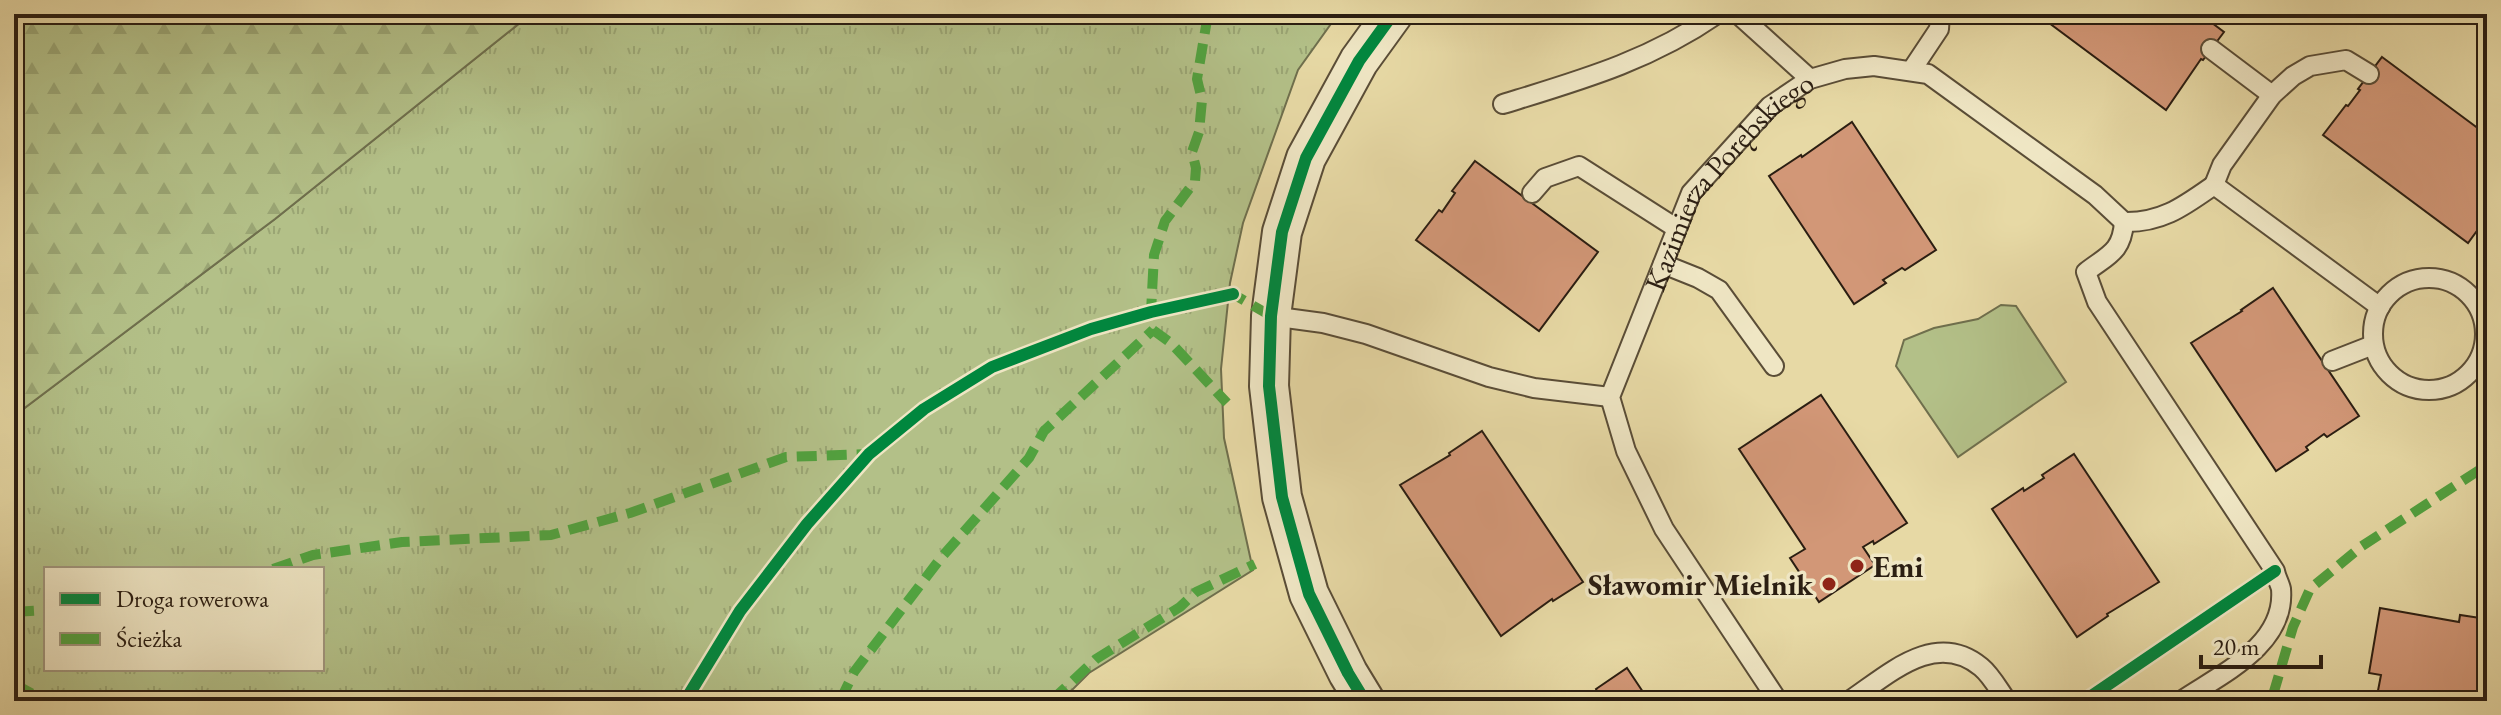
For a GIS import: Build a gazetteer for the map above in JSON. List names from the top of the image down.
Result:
{
  "streets": {
    "lane": ["Kazimierza Porębskiego"]
  },
  "places": ["Emi", "Sławomir Mielnik"],
  "legend": ["Droga rowerowa", "Ścieżka"],
  "scale_bar": "20 m"
}
